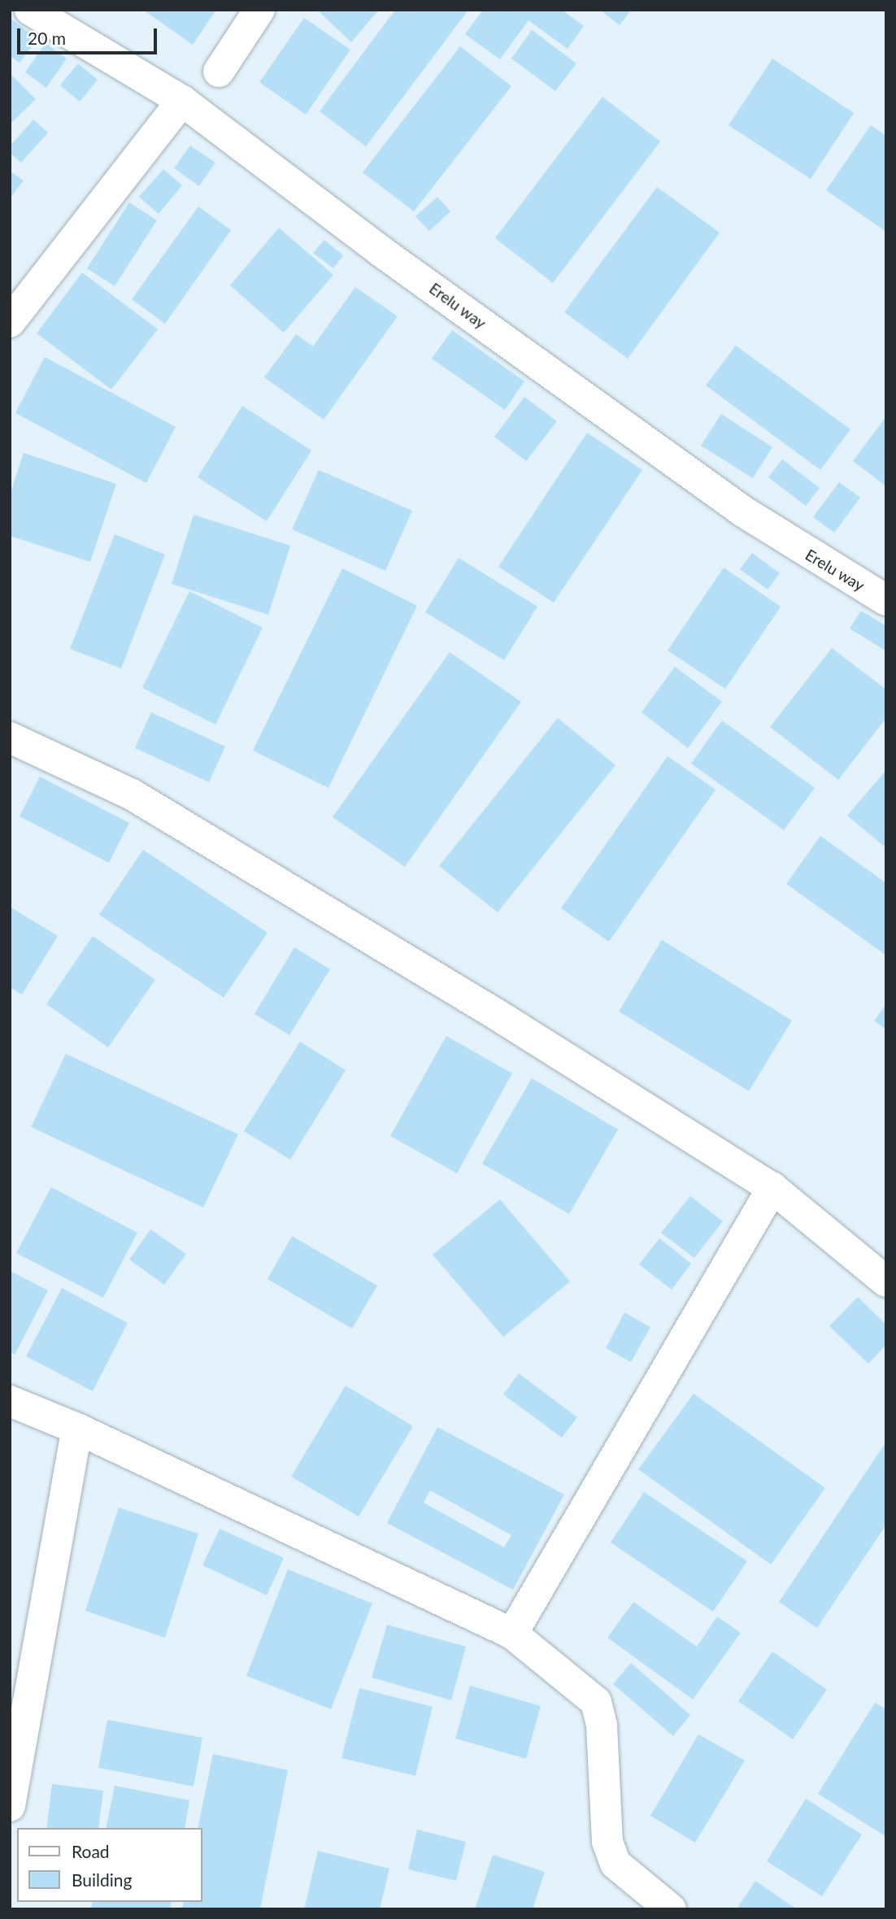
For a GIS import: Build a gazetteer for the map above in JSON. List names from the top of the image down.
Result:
{
  "streets": {
    "street": ["Erelu way"]
  },
  "legend": ["Road", "Building"],
  "scale_bar": "20 m"
}
